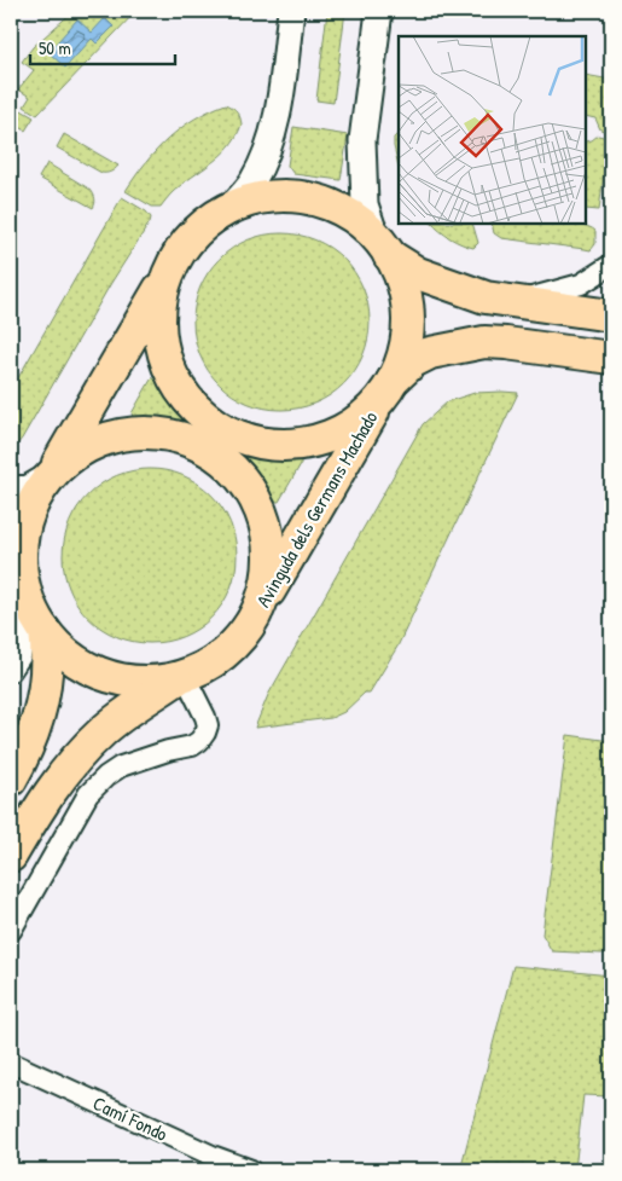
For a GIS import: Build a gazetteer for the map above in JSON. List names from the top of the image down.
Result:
{
  "streets": {
    "main road": ["Avinguda dels Germans Machado"],
    "street": ["Camí Fondo"]
  },
  "scale_bar": "50 m"
}
